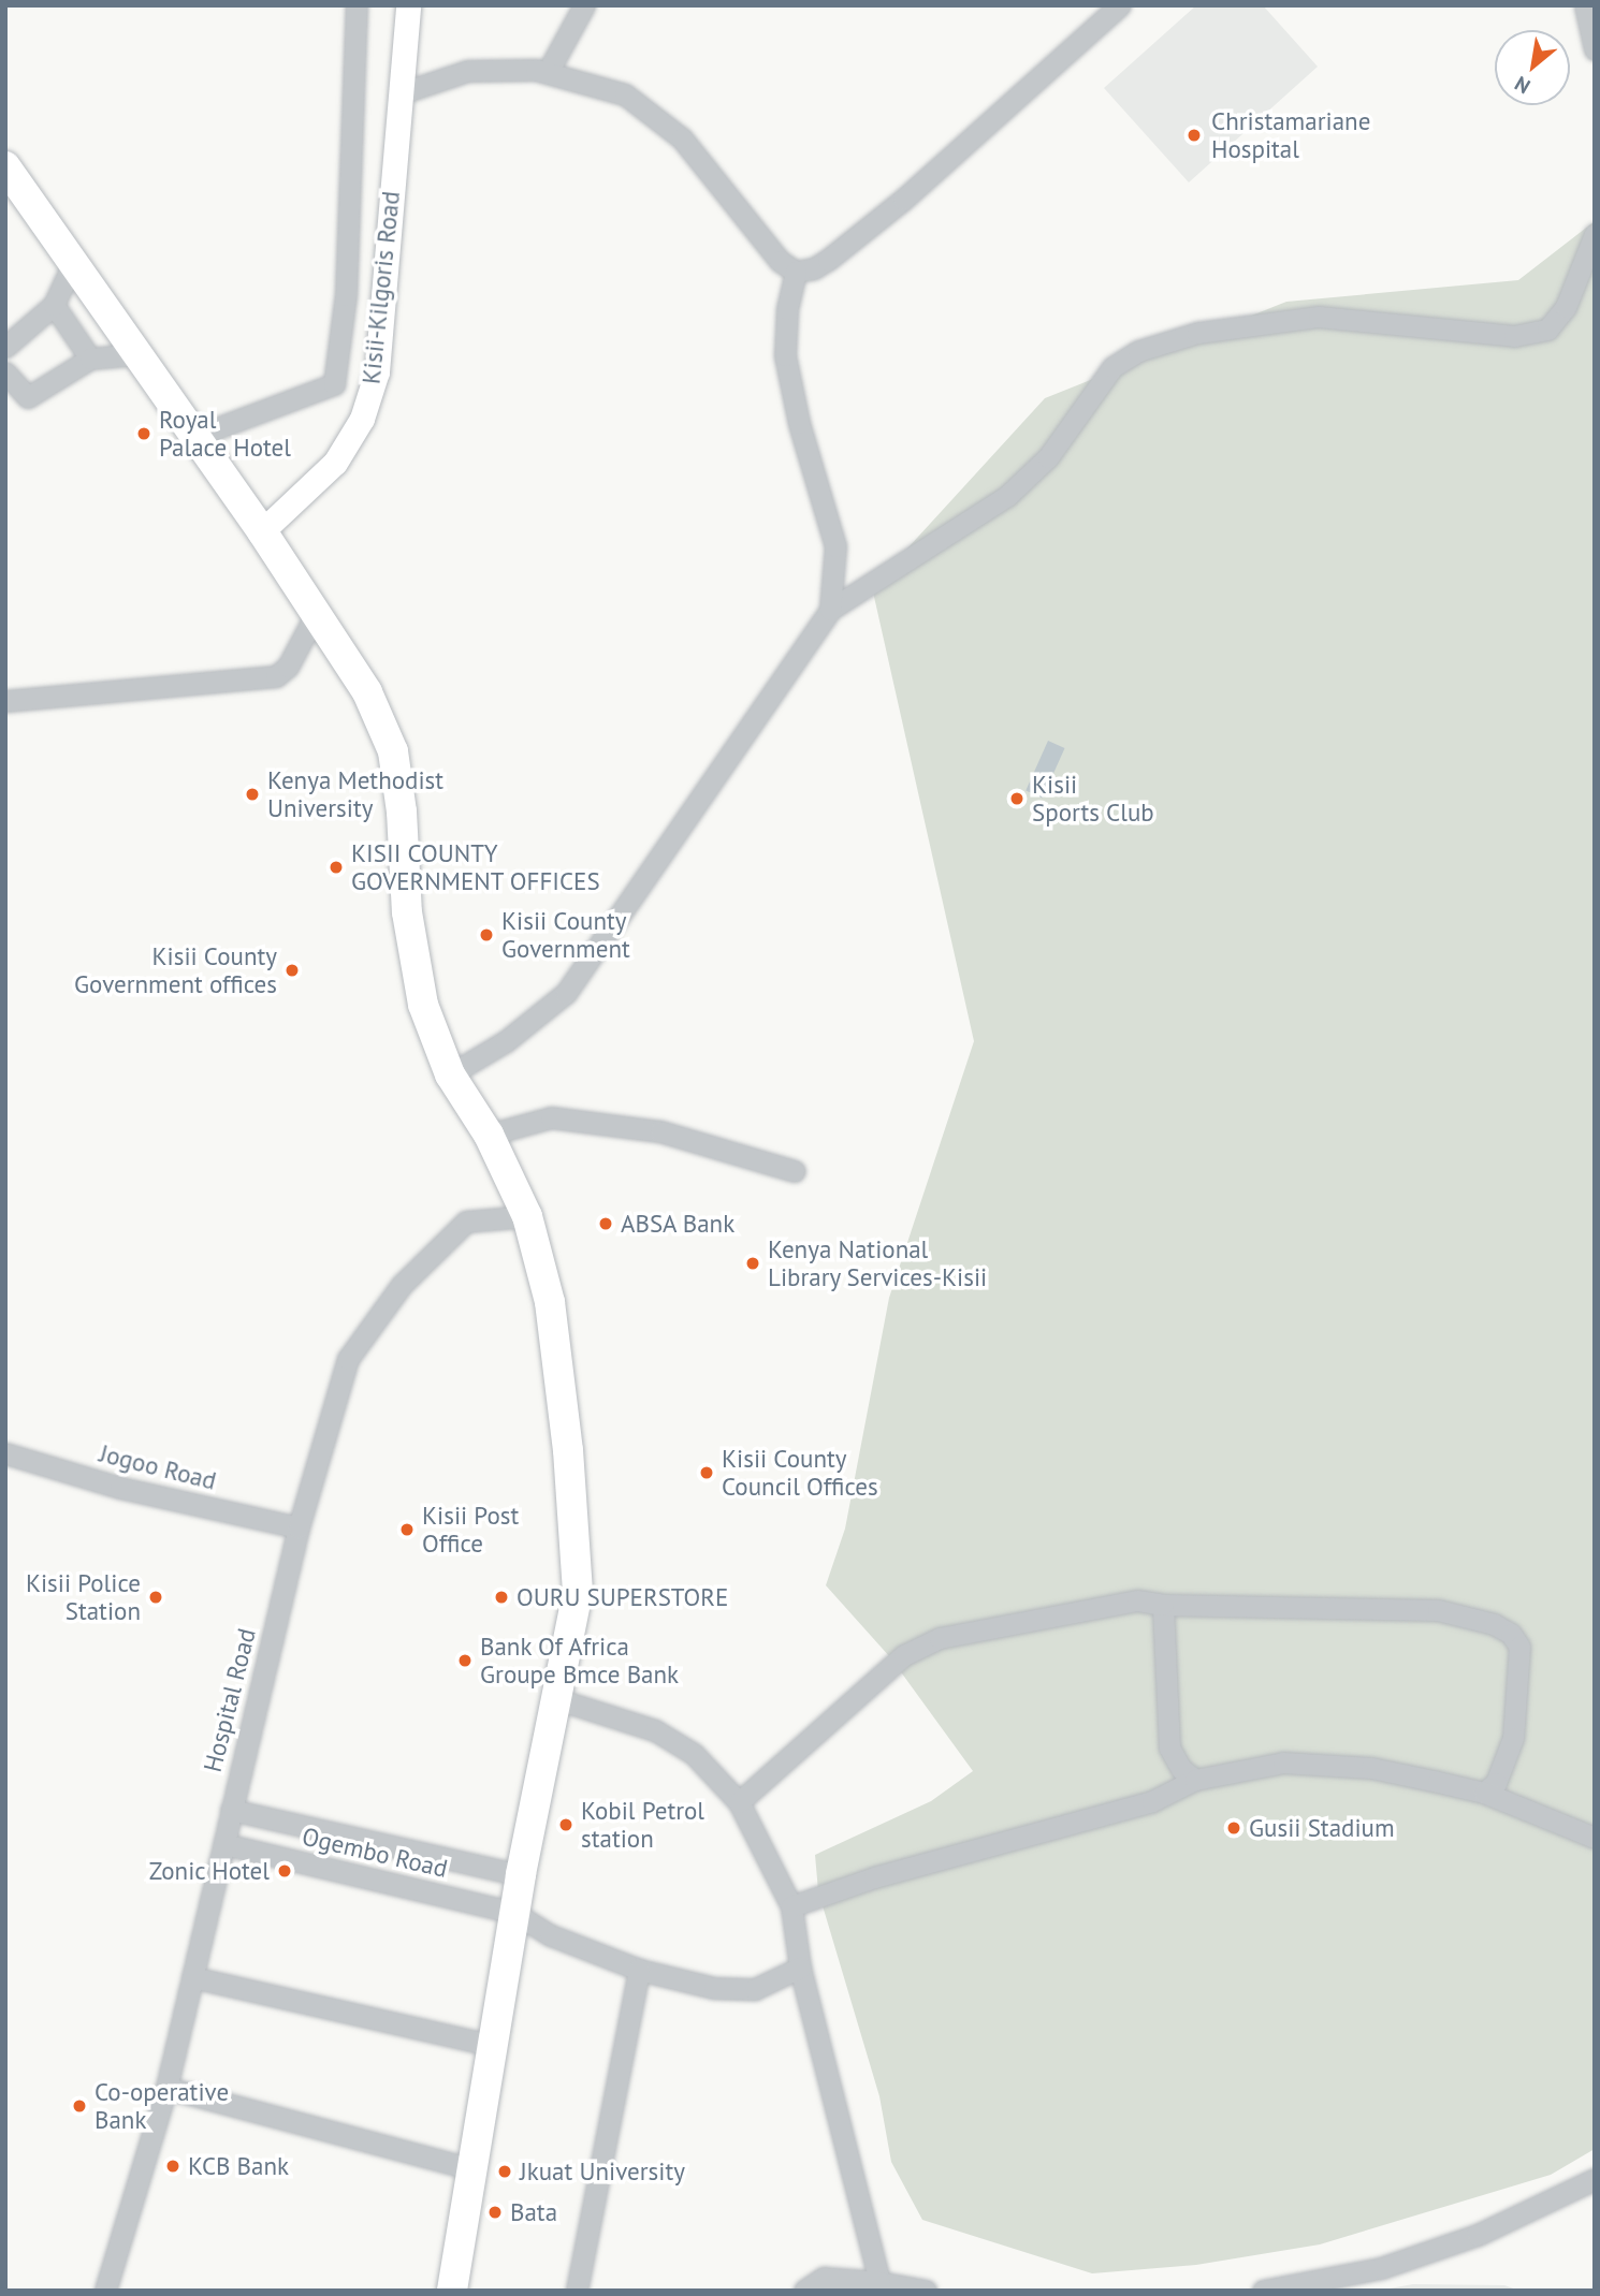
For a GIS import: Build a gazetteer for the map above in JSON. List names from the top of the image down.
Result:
{
  "streets": {
    "main road": ["Kisii-Kilgoris Road"],
    "street": ["Jogoo Road", "Hospital Road", "Ogembo Road"]
  },
  "crossings": [
    ["Jogoo Road", "Hospital Road"],
    ["Hospital Road", "Ogembo Road"]
  ],
  "places": [
    "Christamariane Hospital",
    "Royal Palace Hotel",
    "Kenya Methodist University",
    "Kisii Sports Club",
    "KISII COUNTY GOVERNMENT OFFICES",
    "Kisii County Government",
    "Kisii County Government offices",
    "ABSA Bank",
    "Kenya National Library Services-Kisii",
    "Kisii County Council Offices",
    "Kisii Post Office",
    "Kisii Police Station",
    "OURU SUPERSTORE",
    "Bank Of Africa Groupe Bmce Bank",
    "Kobil Petrol station",
    "Gusii Stadium",
    "Zonic Hotel",
    "Co-operative Bank",
    "KCB Bank",
    "Jkuat University",
    "Bata"
  ],
  "north": "bottom left"
}
